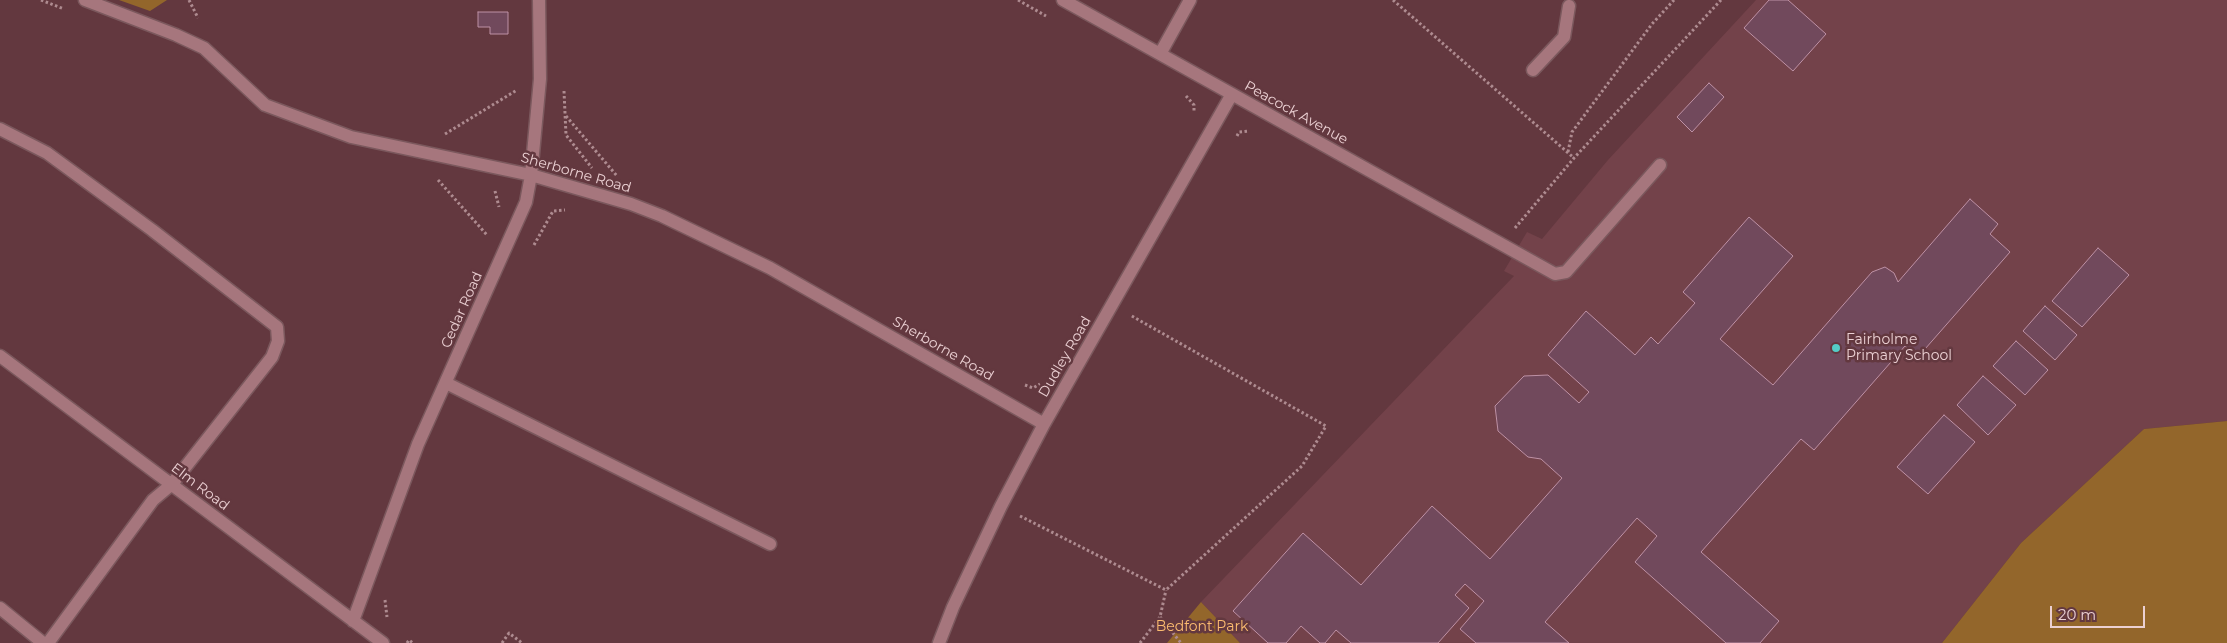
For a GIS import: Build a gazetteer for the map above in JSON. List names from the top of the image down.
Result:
{
  "streets": {
    "street": [
      "Peacock Avenue",
      "Sherborne Road",
      "Cedar Road",
      "Dudley Road",
      "Elm Road"
    ]
  },
  "crossings": [
    ["Peacock Avenue", "Dudley Road"],
    ["Sherborne Road", "Cedar Road"],
    ["Sherborne Road", "Dudley Road"],
    ["Cedar Road", "Elm Road"]
  ],
  "parks": ["Bedfont Park"],
  "places": ["Fairholme Primary School"],
  "scale_bar": "20 m"
}
